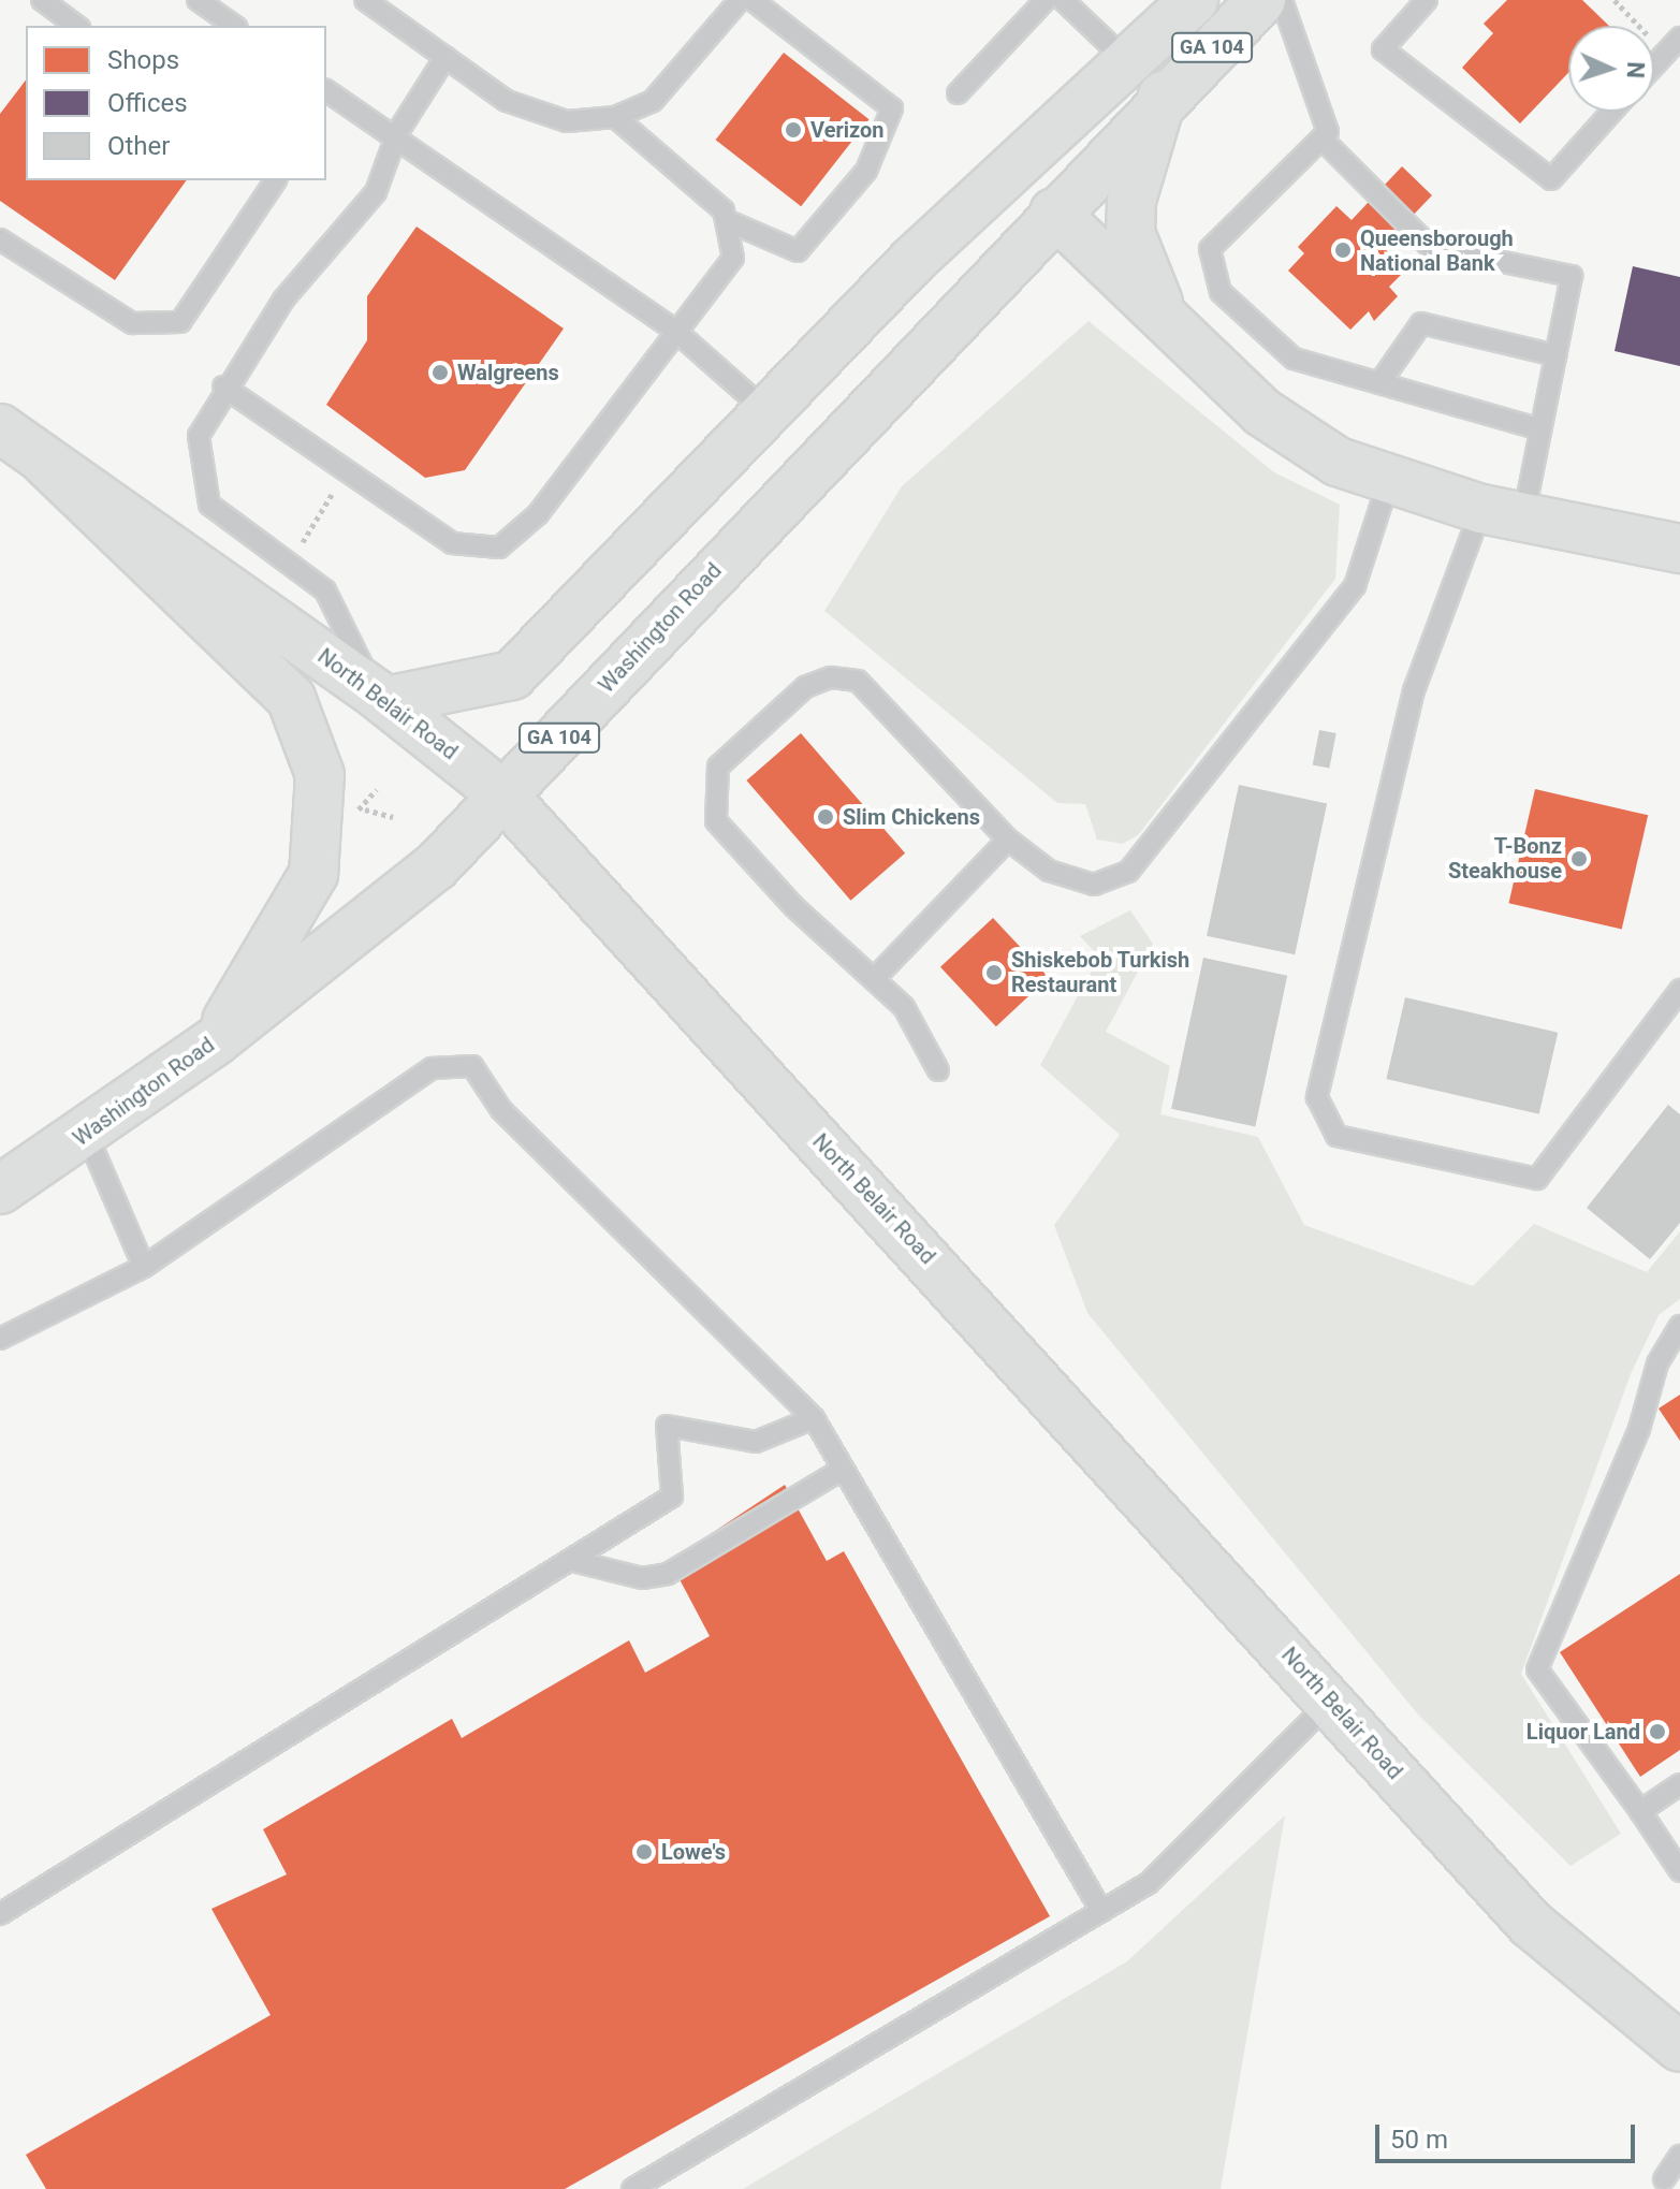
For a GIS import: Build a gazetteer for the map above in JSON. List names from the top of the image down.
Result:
{
  "streets": {
    "main road": ["GA 104", "Washington Road", "North Belair Road"]
  },
  "crossings": [
    ["Washington Road", "North Belair Road"]
  ],
  "places": [
    "Verizon",
    "Queensborough National Bank",
    "Walgreens",
    "Slim Chickens",
    "T-Bonz Steakhouse",
    "Shiskebob Turkish Restaurant",
    "Liquor Land",
    "Lowe's"
  ],
  "legend": ["Shops", "Offices", "Other"],
  "scale_bar": "50 m",
  "north": "right"
}
